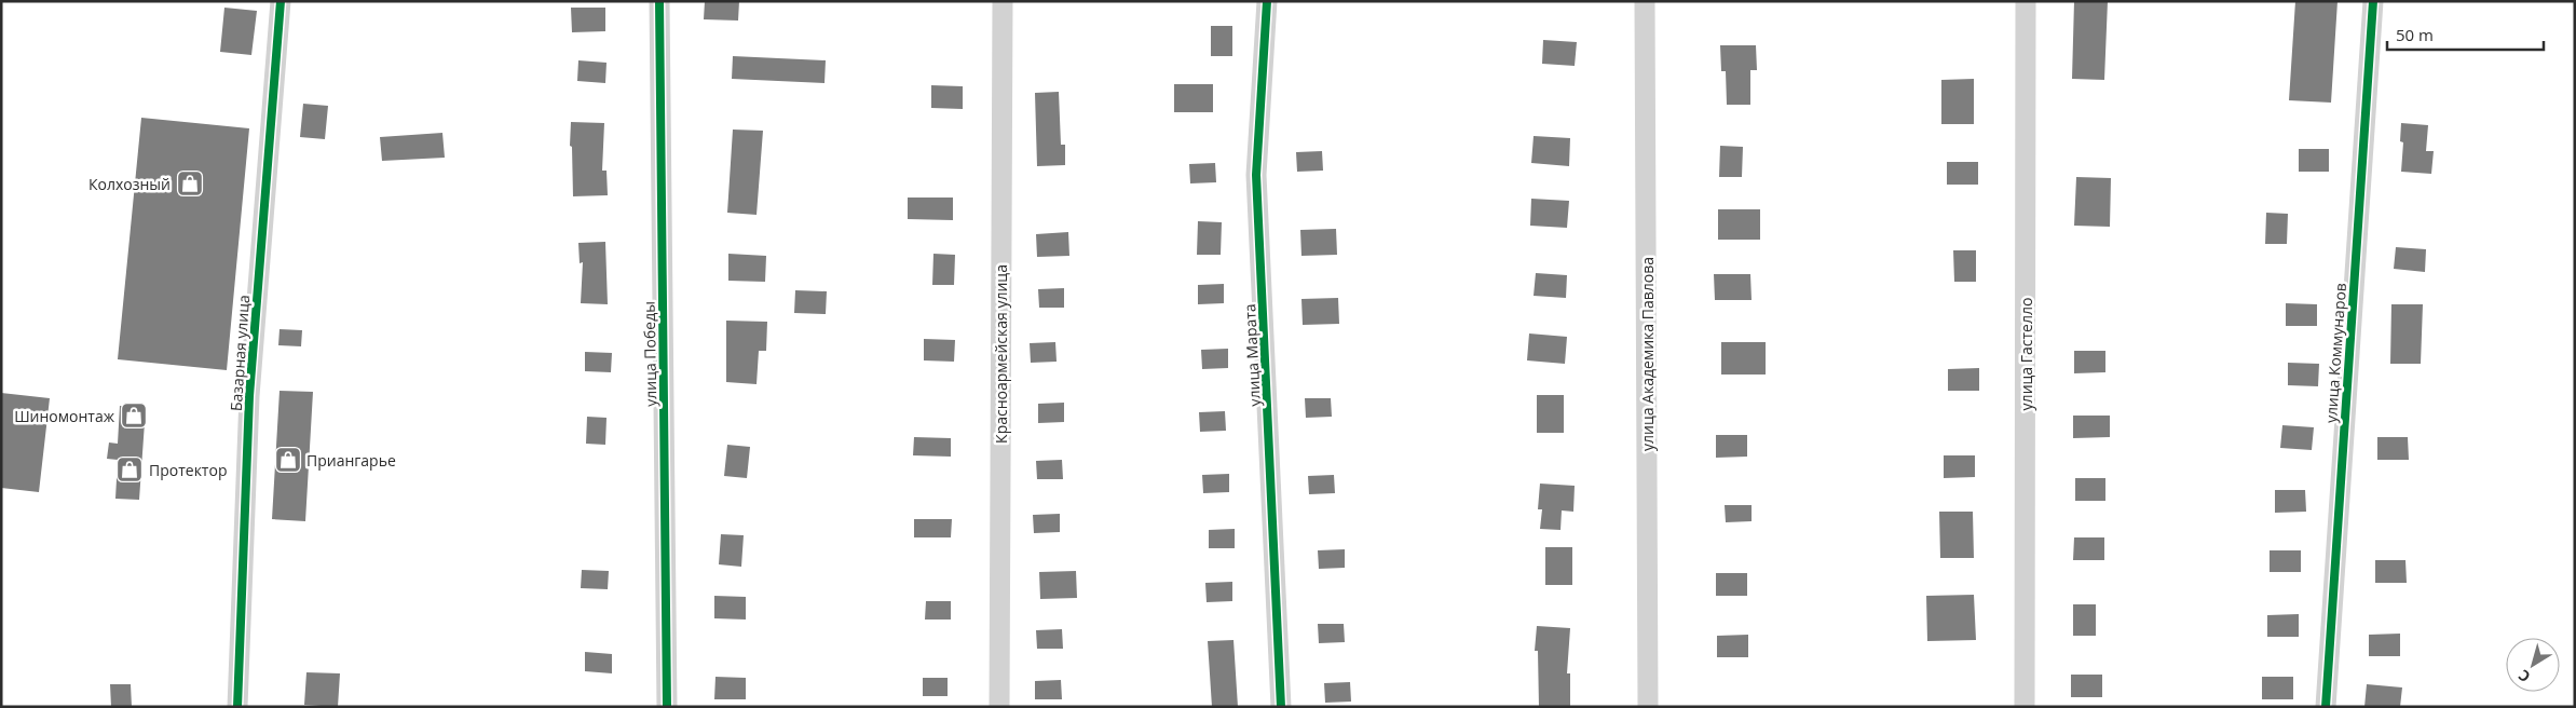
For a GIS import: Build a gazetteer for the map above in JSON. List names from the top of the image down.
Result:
{
  "streets": {
    "street": [
      "Базарная улица",
      "улица Коммунаров",
      "улица Победы",
      "Красноармейская улица",
      "улица Академика Павлова",
      "улица Гастелло",
      "улица Марата"
    ]
  },
  "places": {
    "shop": [
      "Колхозный",
      "Шиномонтаж",
      "Приангарье",
      "Протектор"
    ]
  },
  "scale_bar": "50 m",
  "north": "bottom left"
}
